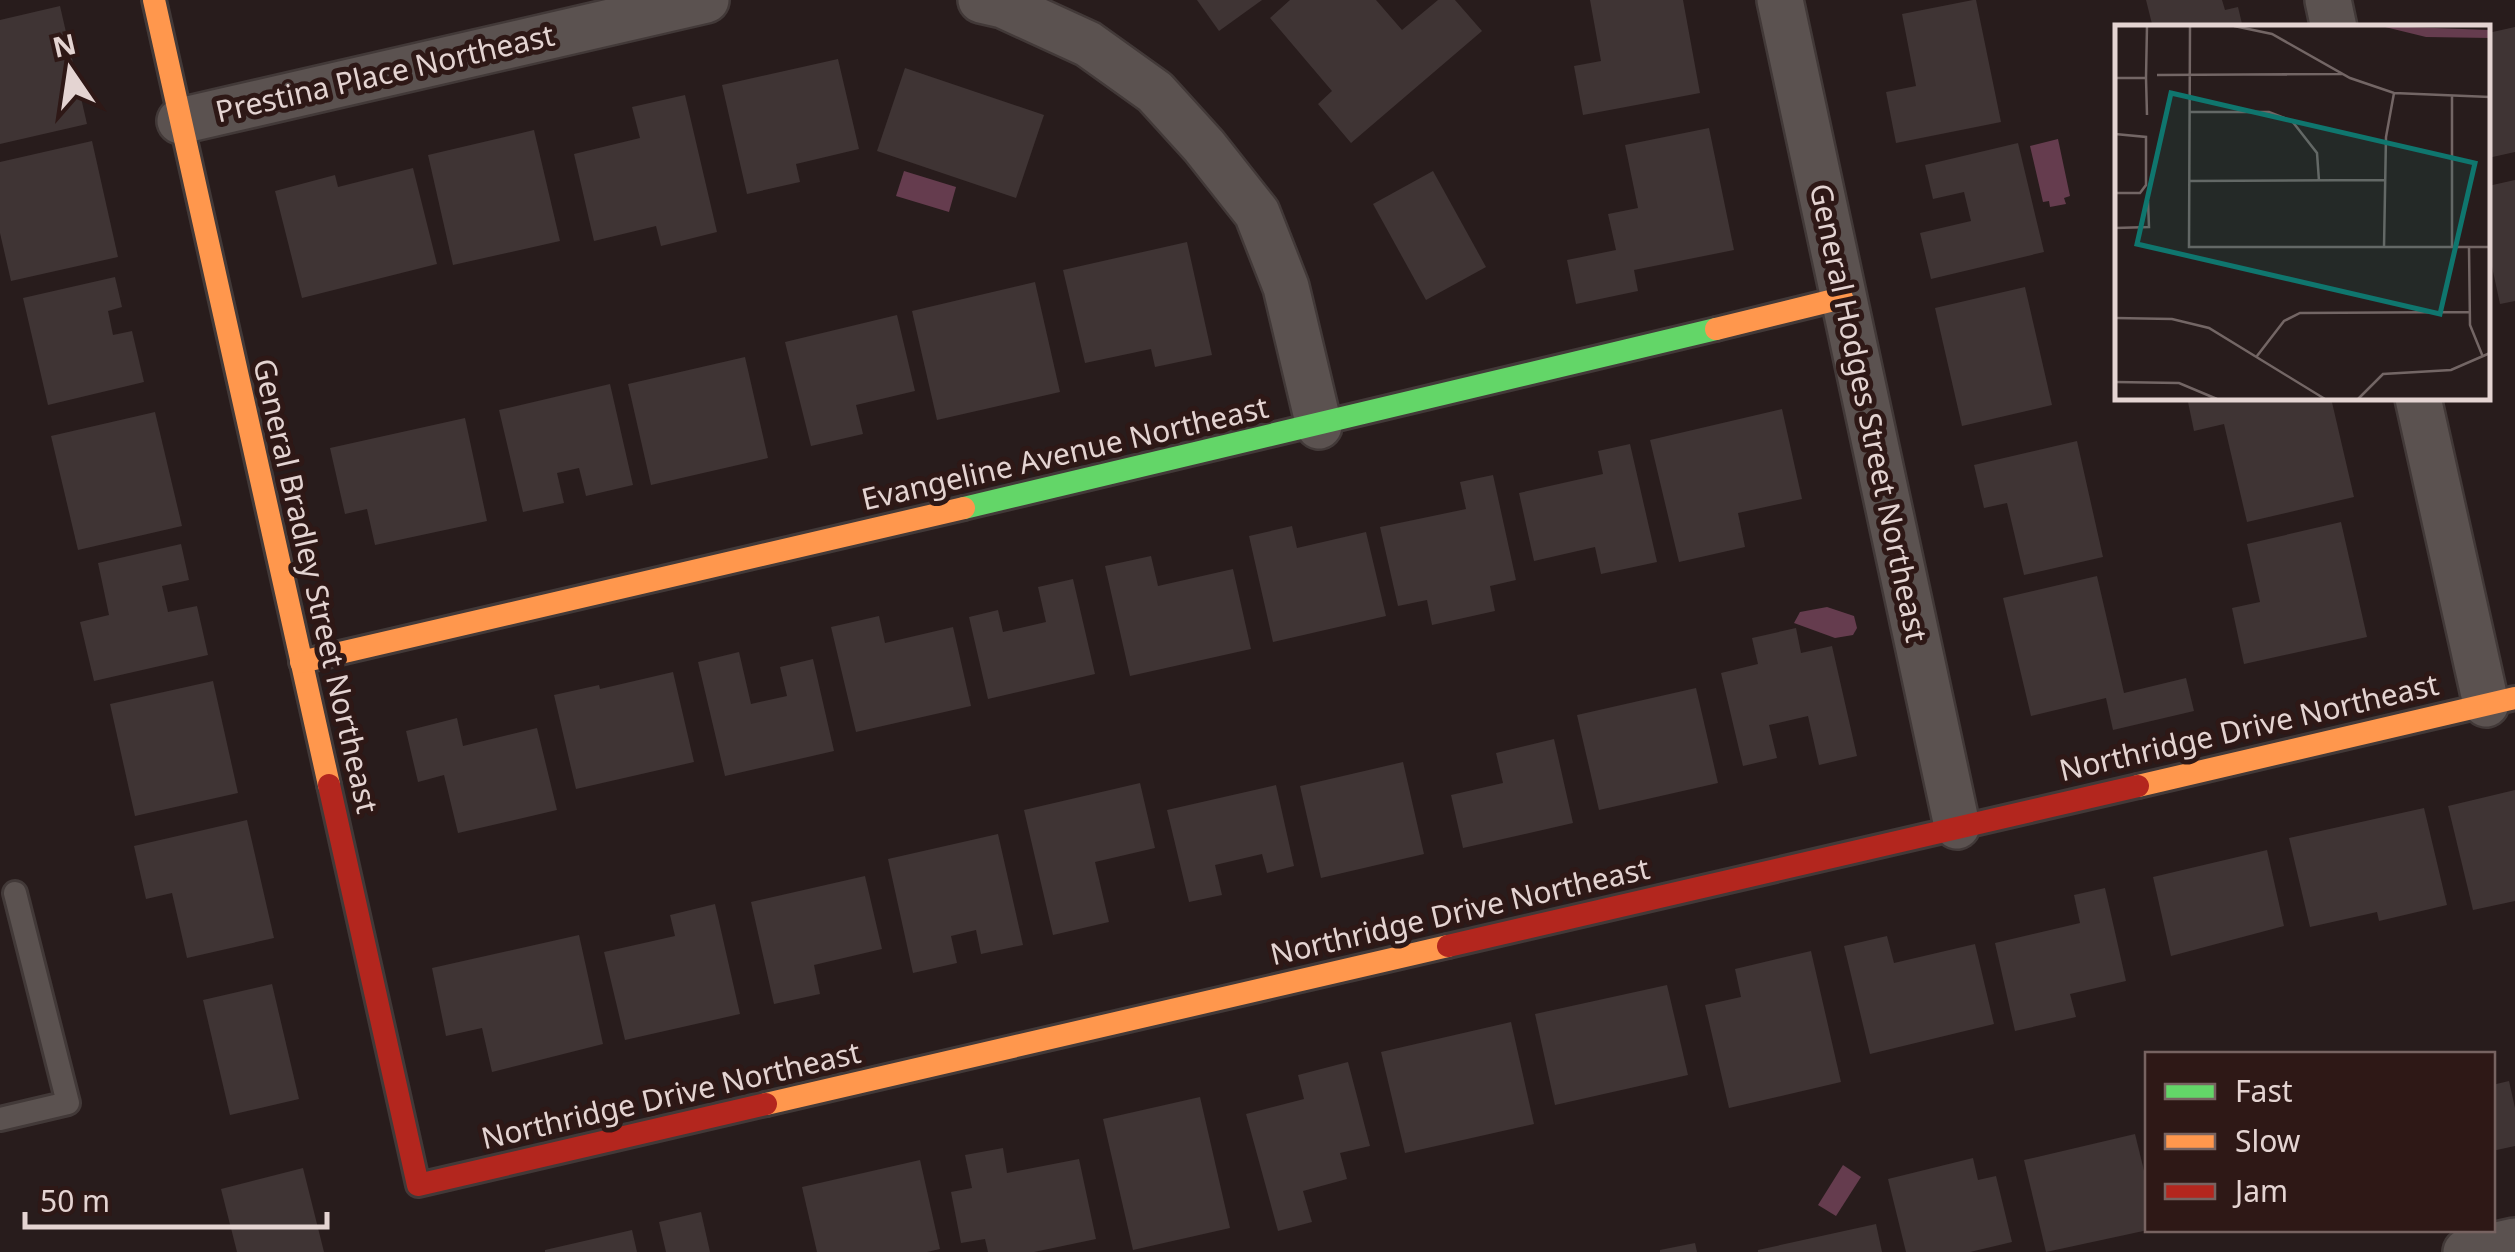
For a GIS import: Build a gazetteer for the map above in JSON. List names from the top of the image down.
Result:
{
  "streets": {
    "street": [
      "Prestina Place Northeast",
      "General Hodges Street Northeast",
      "Evangeline Avenue Northeast",
      "General Bradley Street Northeast",
      "Northridge Drive Northeast"
    ]
  },
  "crossings": [
    ["Prestina Place Northeast", "General Bradley Street Northeast"],
    ["General Hodges Street Northeast", "Evangeline Avenue Northeast"],
    ["General Hodges Street Northeast", "Northridge Drive Northeast"],
    ["Evangeline Avenue Northeast", "General Bradley Street Northeast"],
    ["General Bradley Street Northeast", "Northridge Drive Northeast"]
  ],
  "legend": ["Fast", "Slow", "Jam"],
  "scale_bar": "50 m",
  "north": "top"
}
